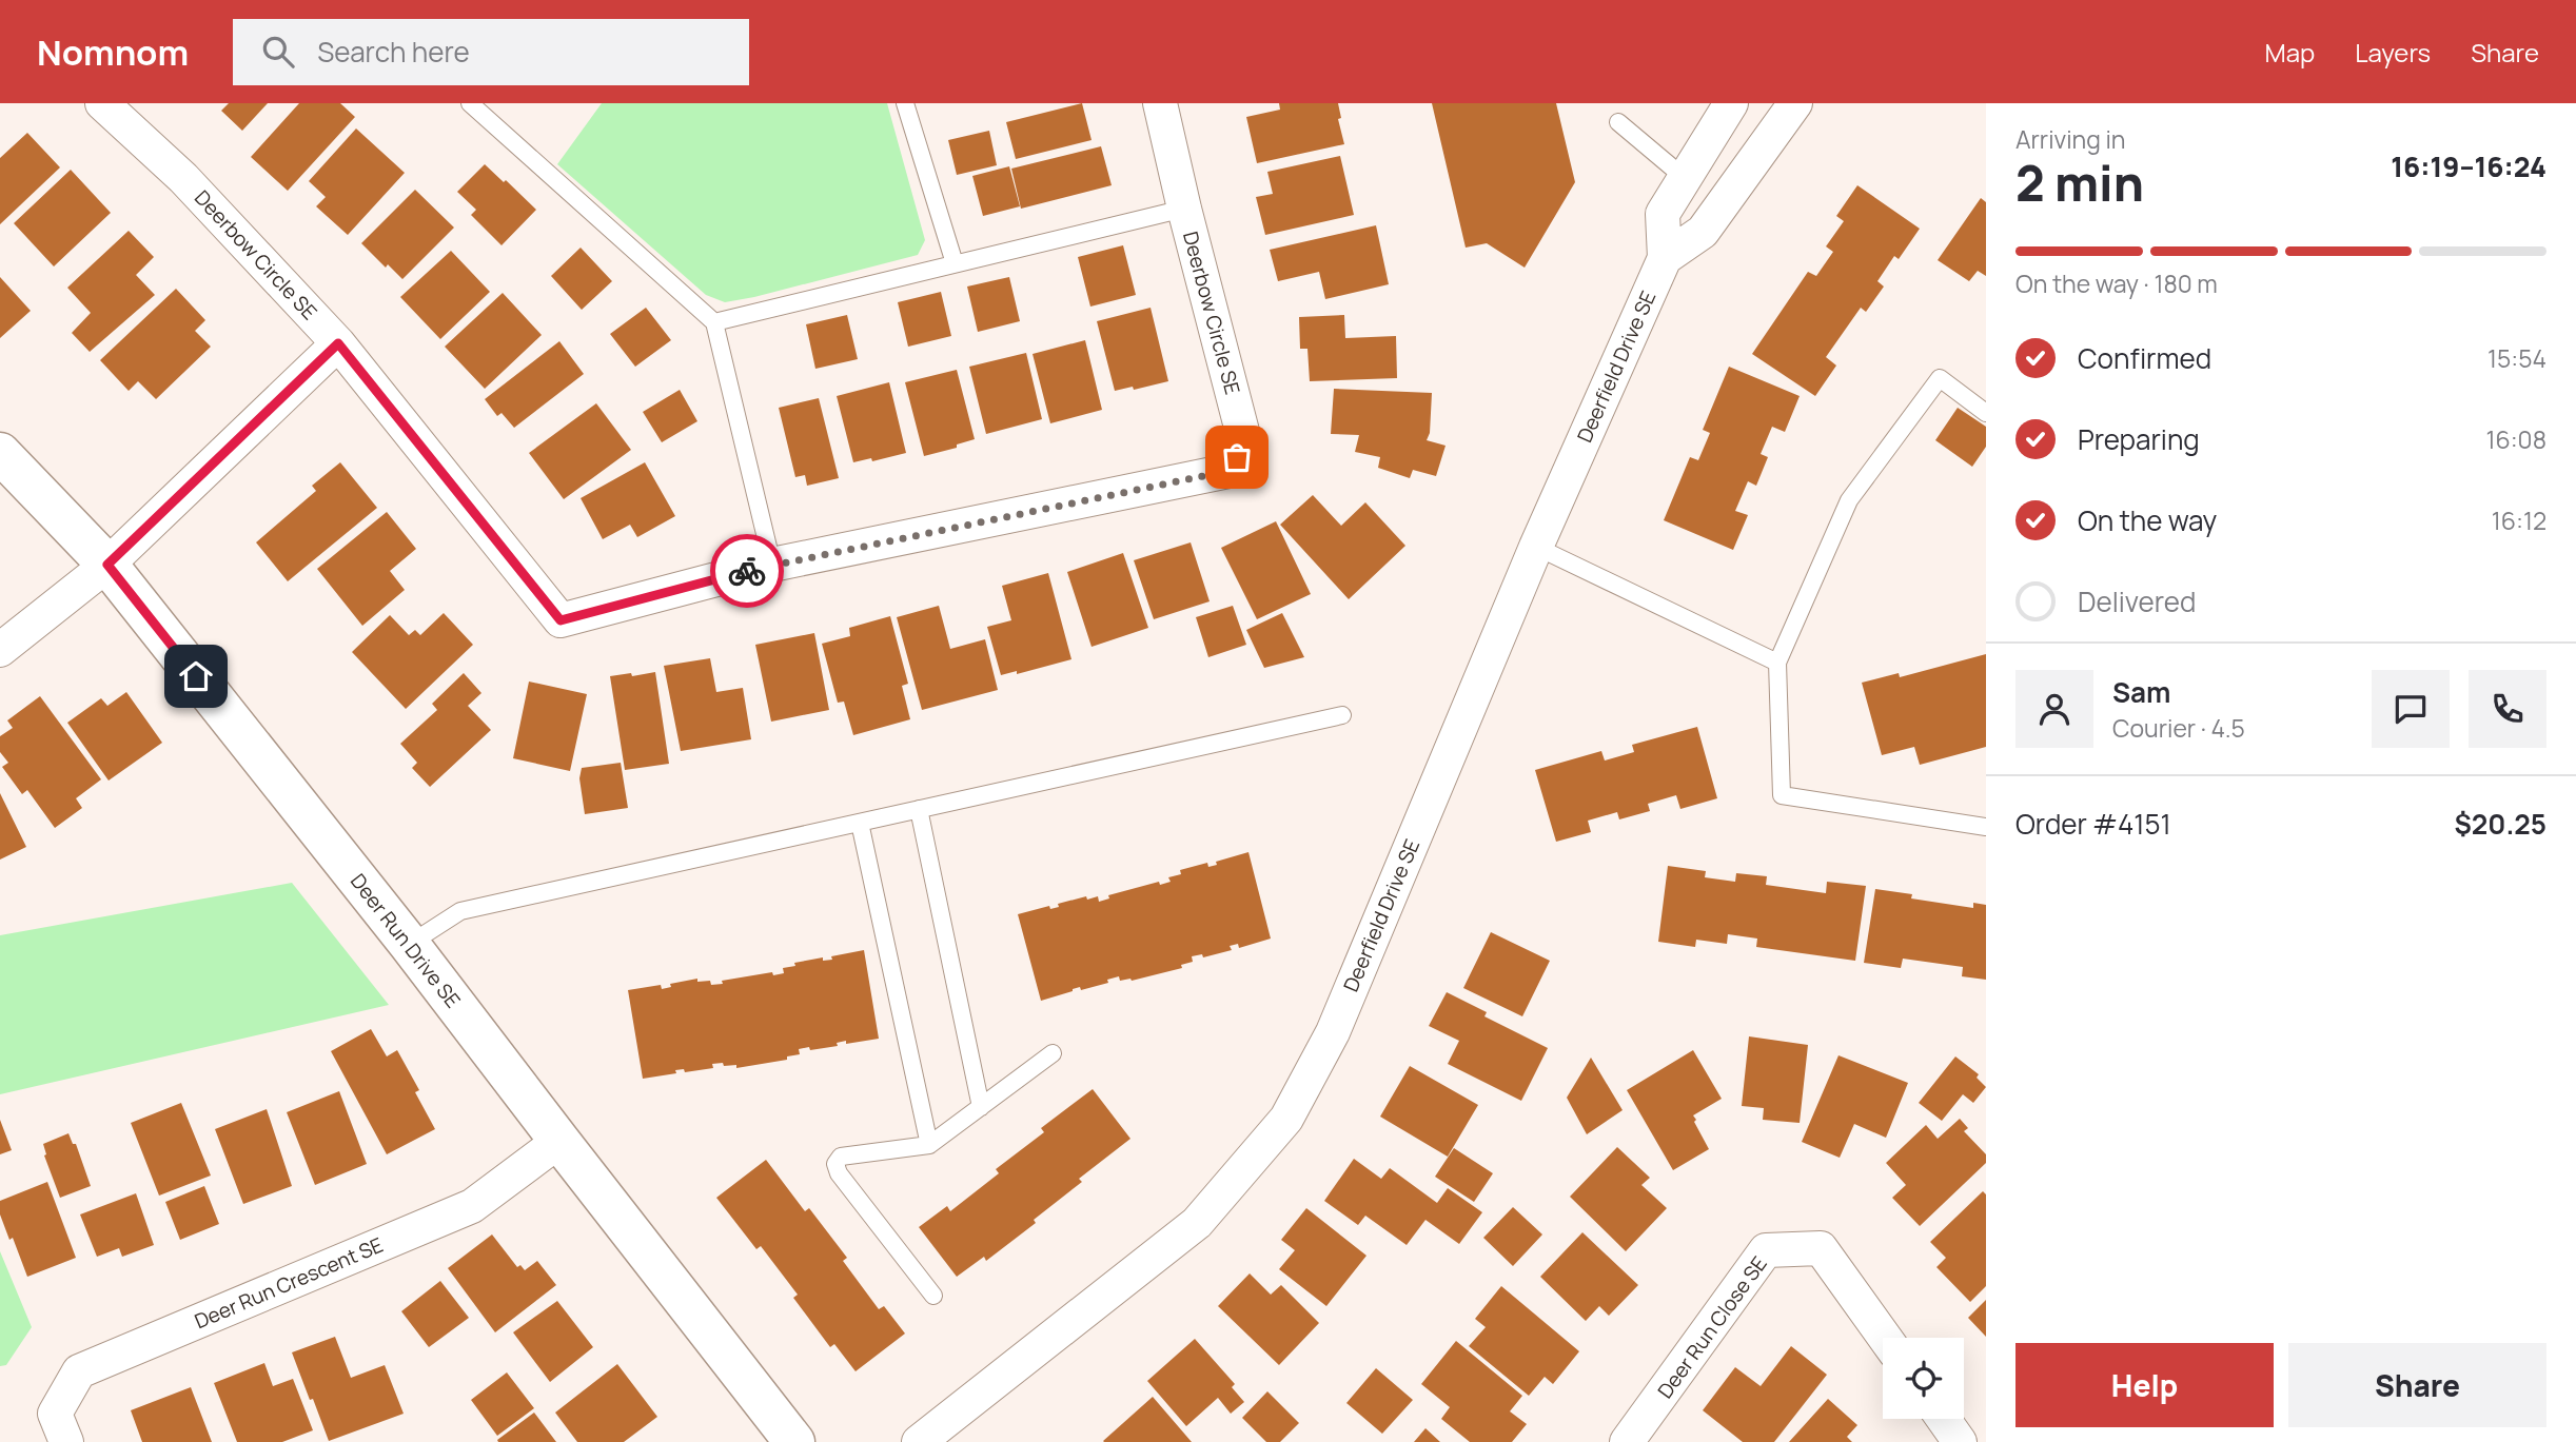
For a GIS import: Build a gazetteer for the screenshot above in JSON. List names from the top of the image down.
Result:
{
  "streets": {
    "street": [
      "Deerbow Circle SE",
      "Deerfield Drive SE",
      "Deer Run Drive SE",
      "Deer Run Crescent SE",
      "Deer Run Close SE"
    ]
  },
  "crossings": [
    ["Deer Run Drive SE", "Deer Run Crescent SE"]
  ],
  "page": {
    "header": "Nomnom",
    "search": "Search here",
    "nav": ["Map", "Layers", "Share"],
    "heading": ["2 min", "Arriving in", "16:19–16:24"],
    "panel": [
      "Sam",
      "Courier · 4.5",
      "Order #4151",
      "$20.25"
    ],
    "bar": "On the way · 180 m",
    "list": [
      ["Confirmed", "15:54"],
      ["Preparing", "16:08"],
      ["On the way", "16:12"],
      "Delivered"
    ],
    "buttons": ["Help", "Share"]
  }
}
